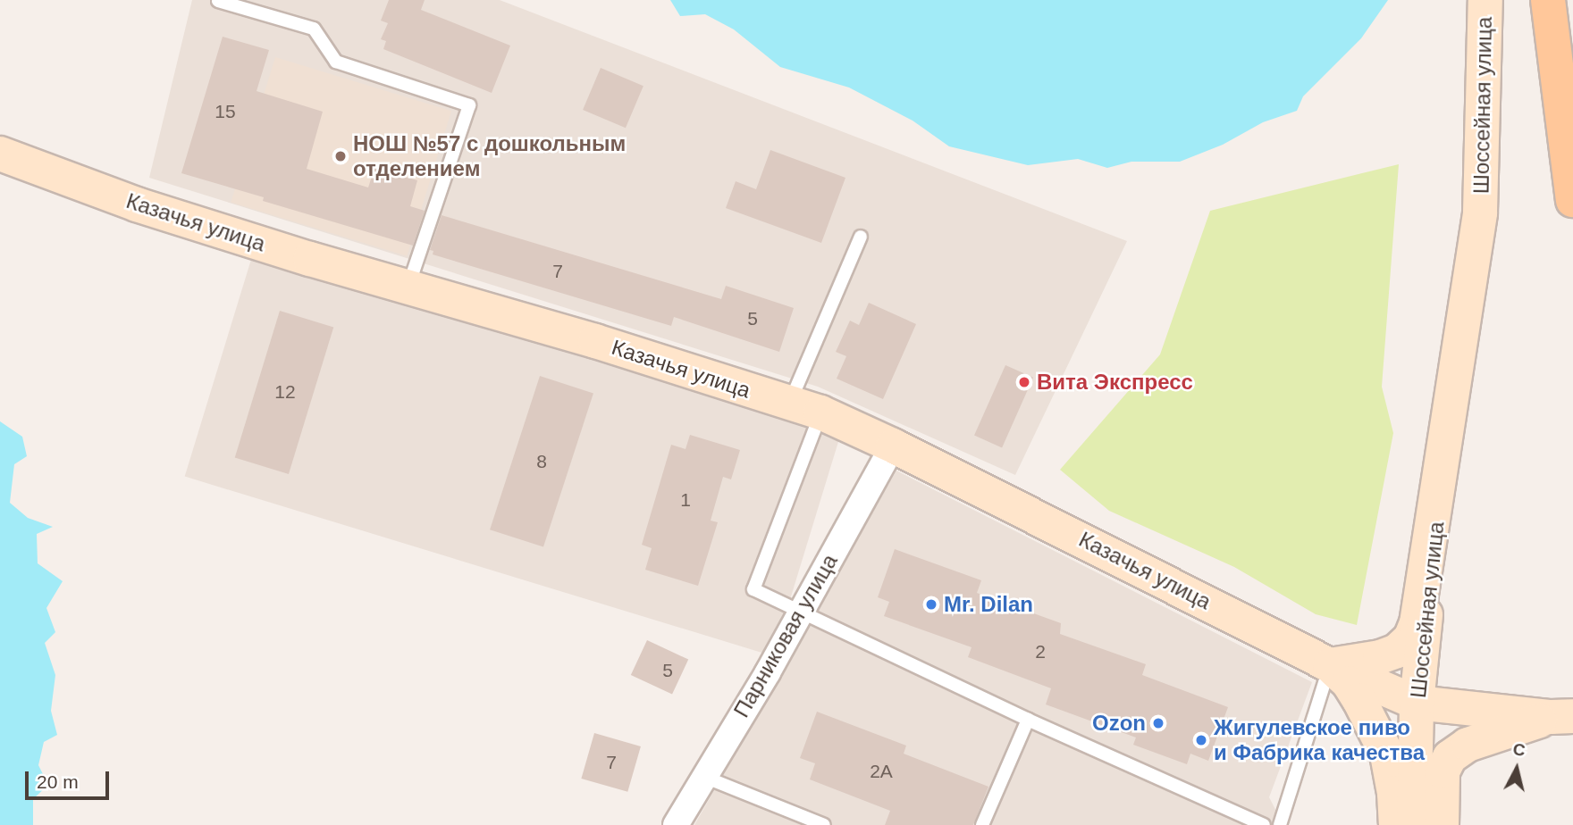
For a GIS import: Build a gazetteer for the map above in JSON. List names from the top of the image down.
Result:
{
  "streets": {
    "street": ["Шоссейная улица", "Казачья улица", "Парниковая улица"]
  },
  "crossings": [
    ["Шоссейная улица", "Казачья улица"],
    ["Казачья улица", "Парниковая улица"]
  ],
  "places": [
    "НОШ №57 с дошкольным отделением",
    "Вита Экспресс",
    "Mr. Dilan",
    "Ozon",
    "Жигулевское пиво и Фабрика качества"
  ],
  "house_numbers": [
    "15",
    "7",
    "5",
    "12",
    "8",
    "1",
    "2",
    "5",
    "7",
    "2А"
  ],
  "scale_bar": "20 m",
  "north": "top"
}
